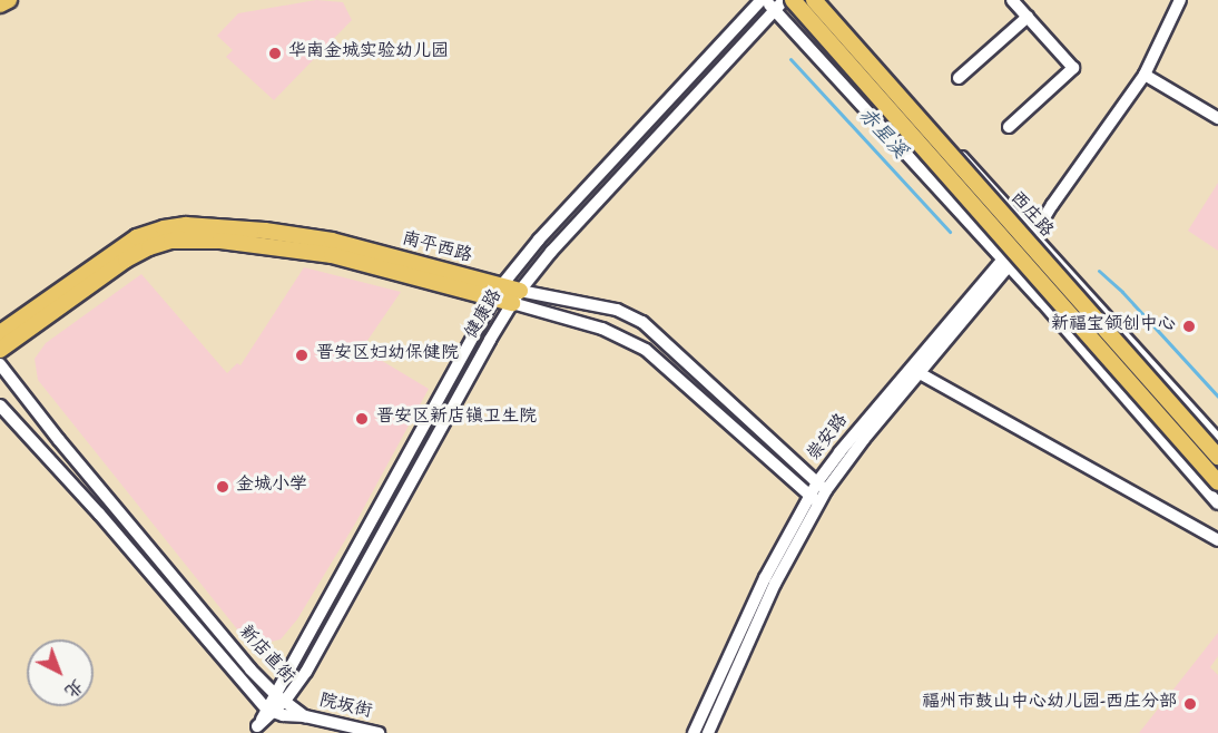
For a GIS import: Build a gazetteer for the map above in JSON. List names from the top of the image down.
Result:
{
  "streets": {
    "main road": ["西庄路", "南平西路"],
    "street": [
      "健康路",
      "崇安路",
      "新店直街",
      "院坂街"
    ]
  },
  "crossings": [
    ["南平西路", "健康路"],
    ["南平西路", "崇安路"],
    ["健康路", "新店直街"],
    ["新店直街", "院坂街"]
  ],
  "water": ["赤星溪"],
  "places": [
    "华南金城实验幼儿园",
    "新福宝领创中心",
    "晋安区妇幼保健院",
    "晋安区新店镇卫生院",
    "金城小学",
    "福州市鼓山中心幼儿园-西庄分部"
  ],
  "north": "bottom right"
}
